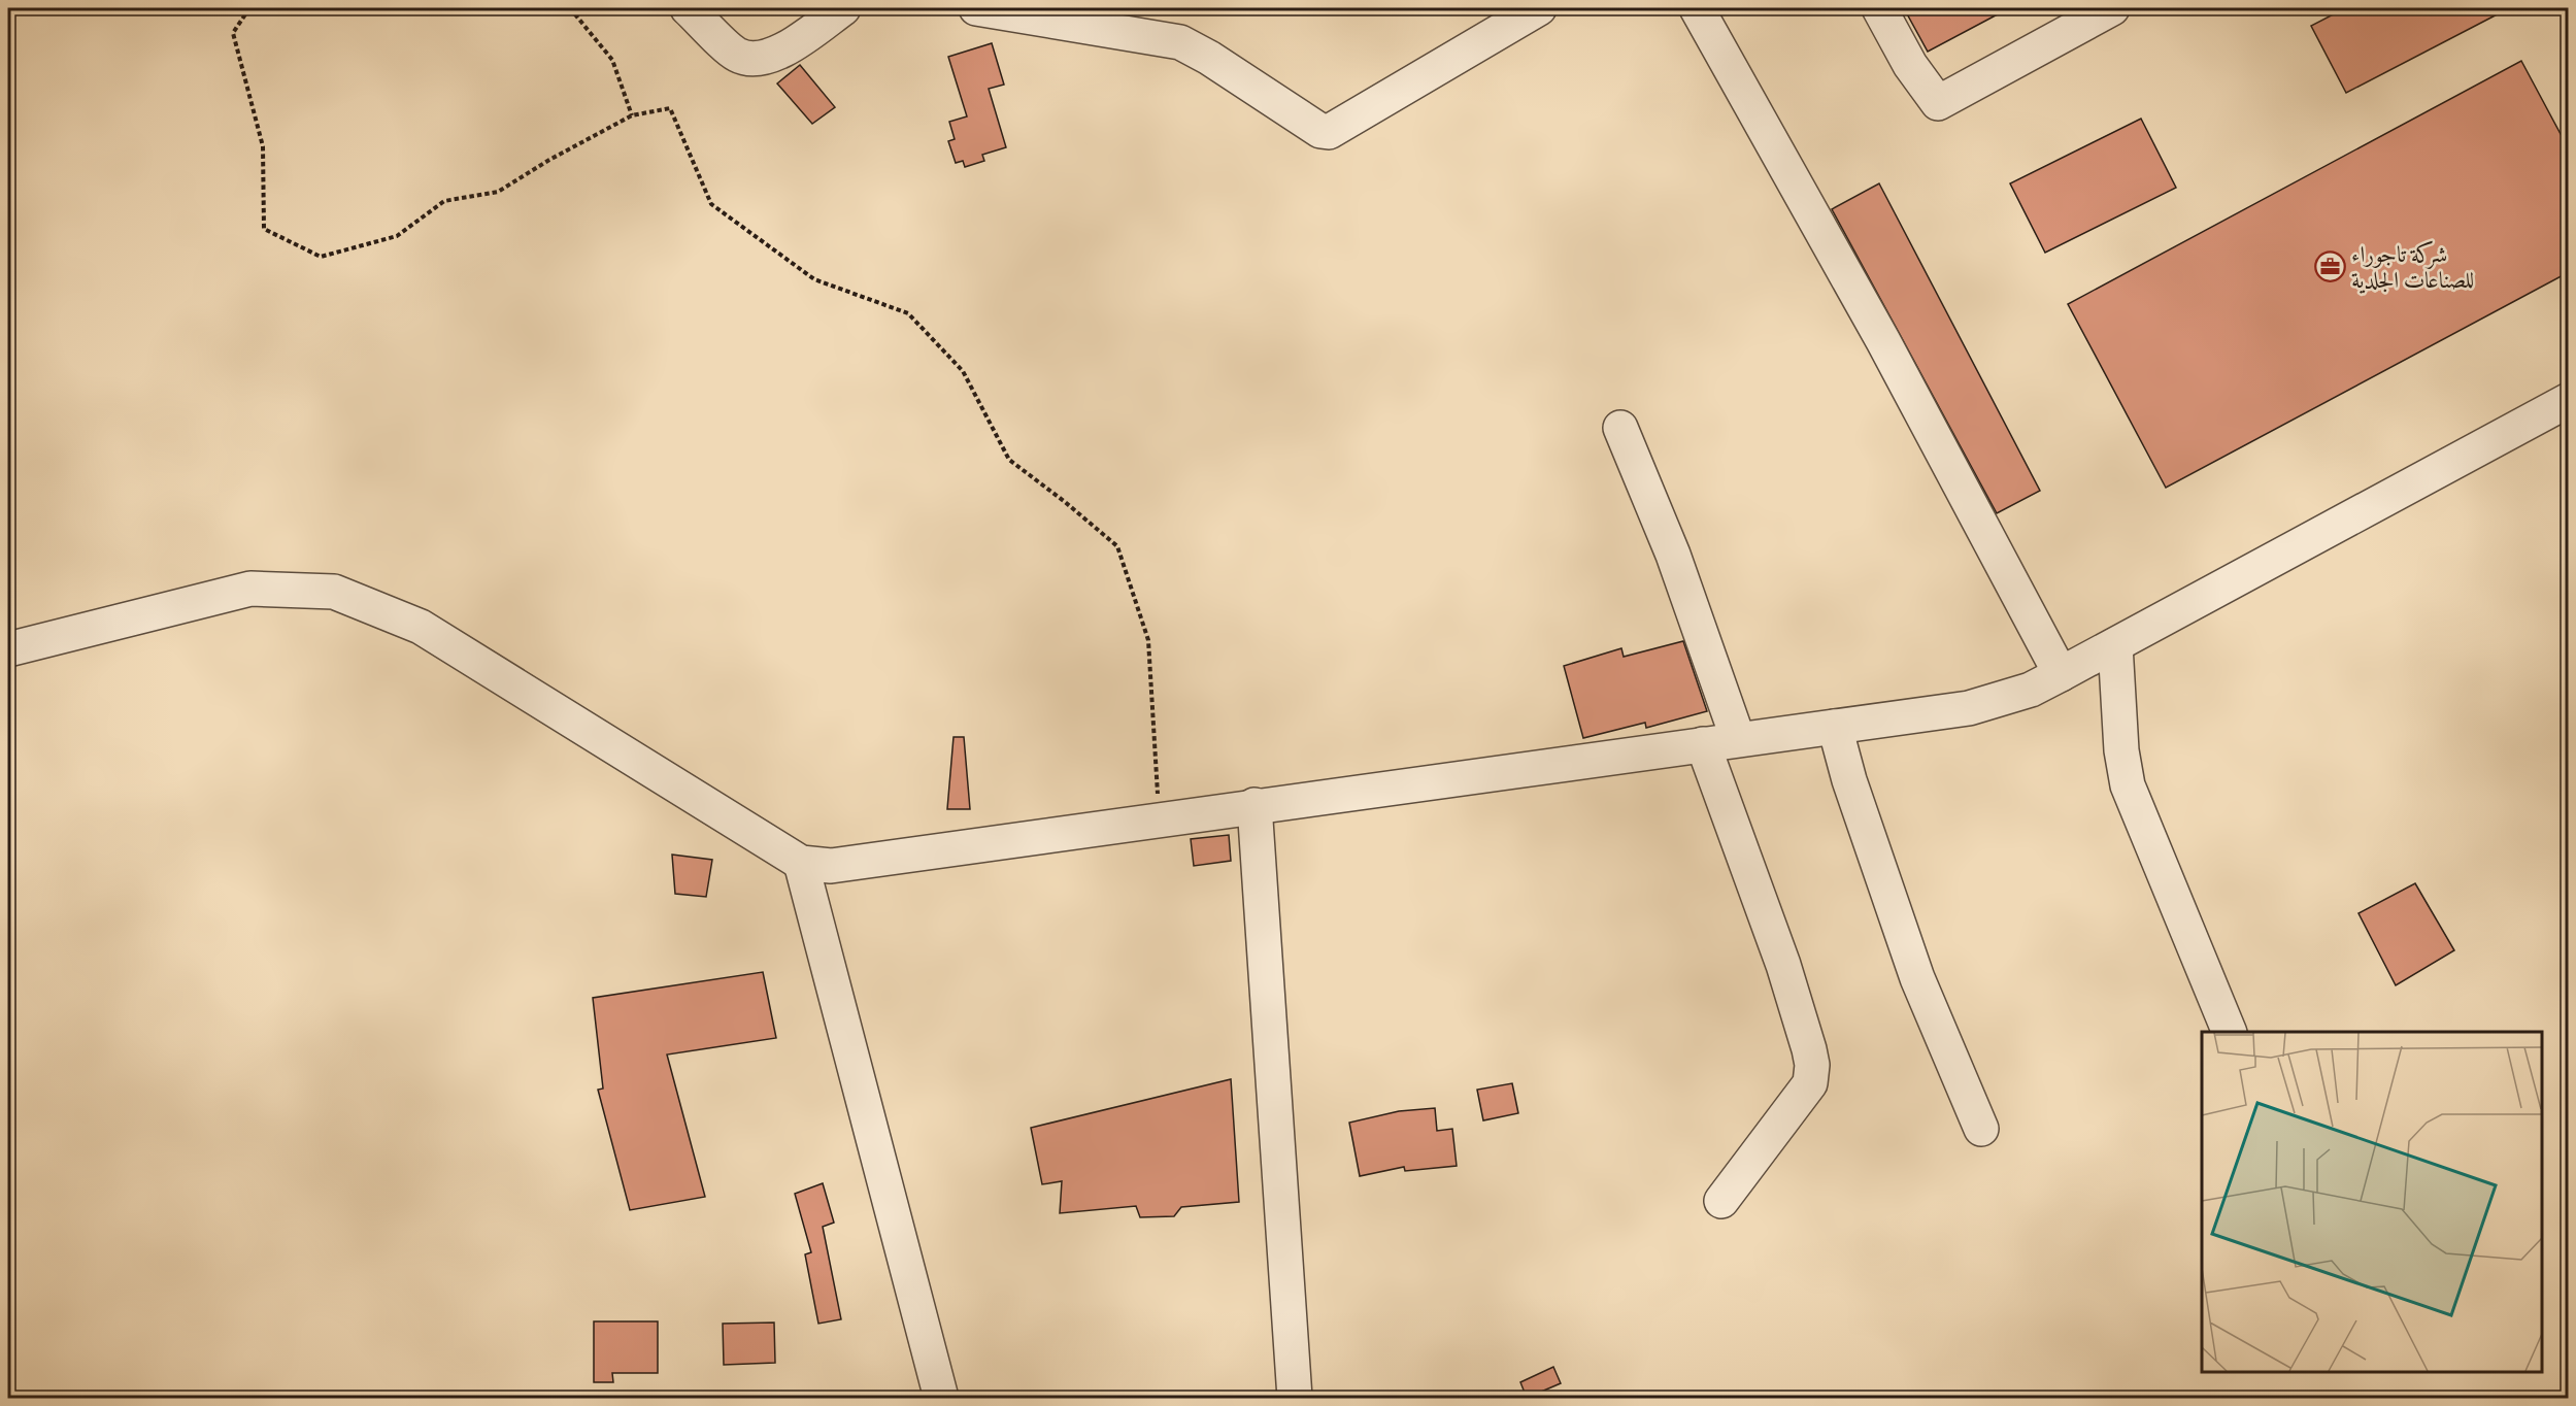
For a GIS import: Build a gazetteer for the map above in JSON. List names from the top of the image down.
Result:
{
  "places": {
    "office": ["شركة تاجوراء للصناعات الجلدية"]
  }
}
